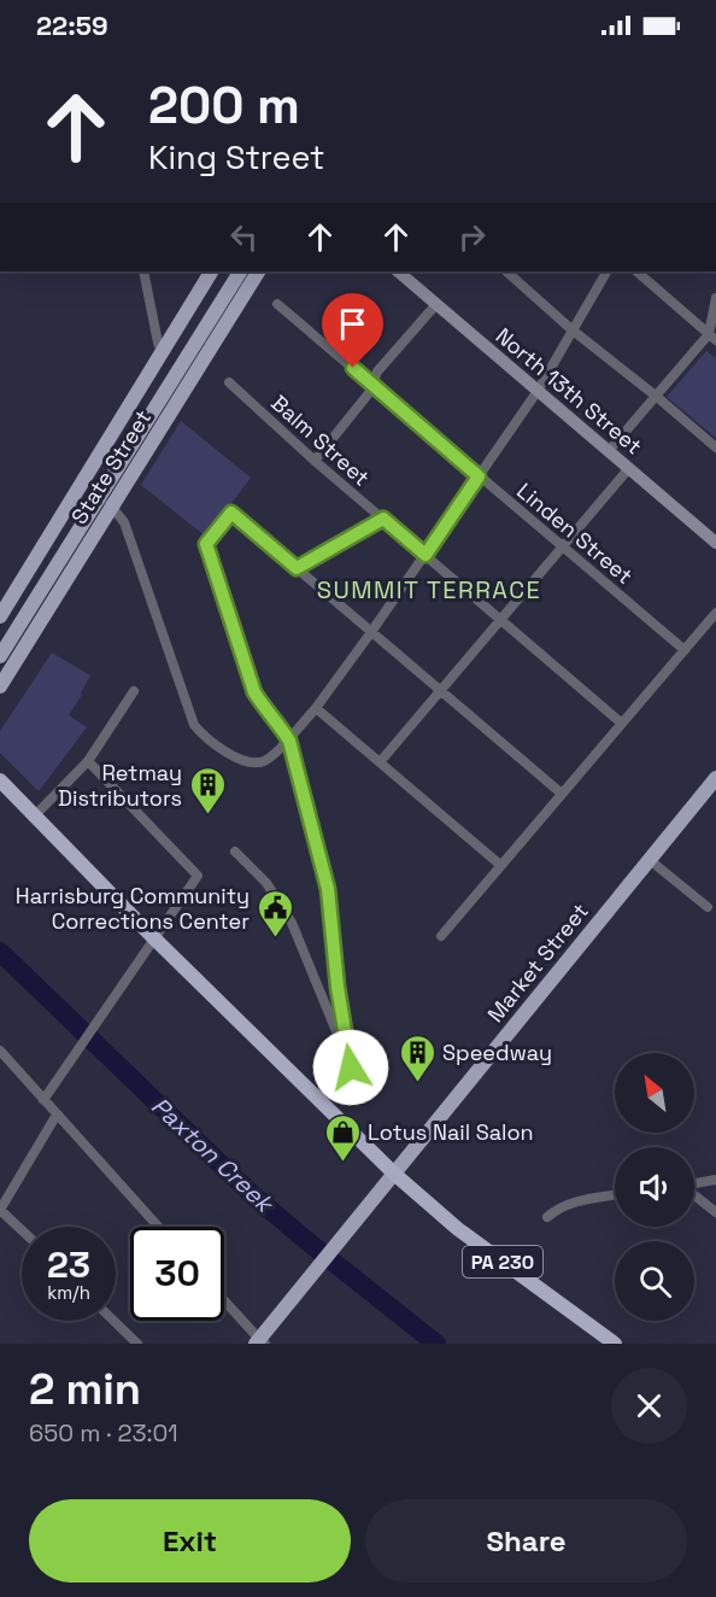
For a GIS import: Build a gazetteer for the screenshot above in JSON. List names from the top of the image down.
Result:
{
  "streets": {
    "highway": ["PA 230"],
    "main road": ["North 13th Street", "State Street", "Market Street"],
    "street": ["Balm Street", "Linden Street"]
  },
  "crossings": [
    ["Market Street", "PA 230"]
  ],
  "districts": ["SUMMIT TERRACE"],
  "water": ["Paxton Creek"],
  "places": {
    "building": ["Retmay Distributors", "Speedway"],
    "public building": ["Harrisburg Community Corrections Center"],
    "shop": ["Lotus Nail Salon"]
  },
  "north": "top left",
  "page": {
    "status": "22:59",
    "turn": ["200 m", "King Street"],
    "speed": "23 km/h",
    "limit": "30",
    "heading": ["2 min", "650 m · 23:01"],
    "buttons": ["Exit", "Share"]
  }
}
